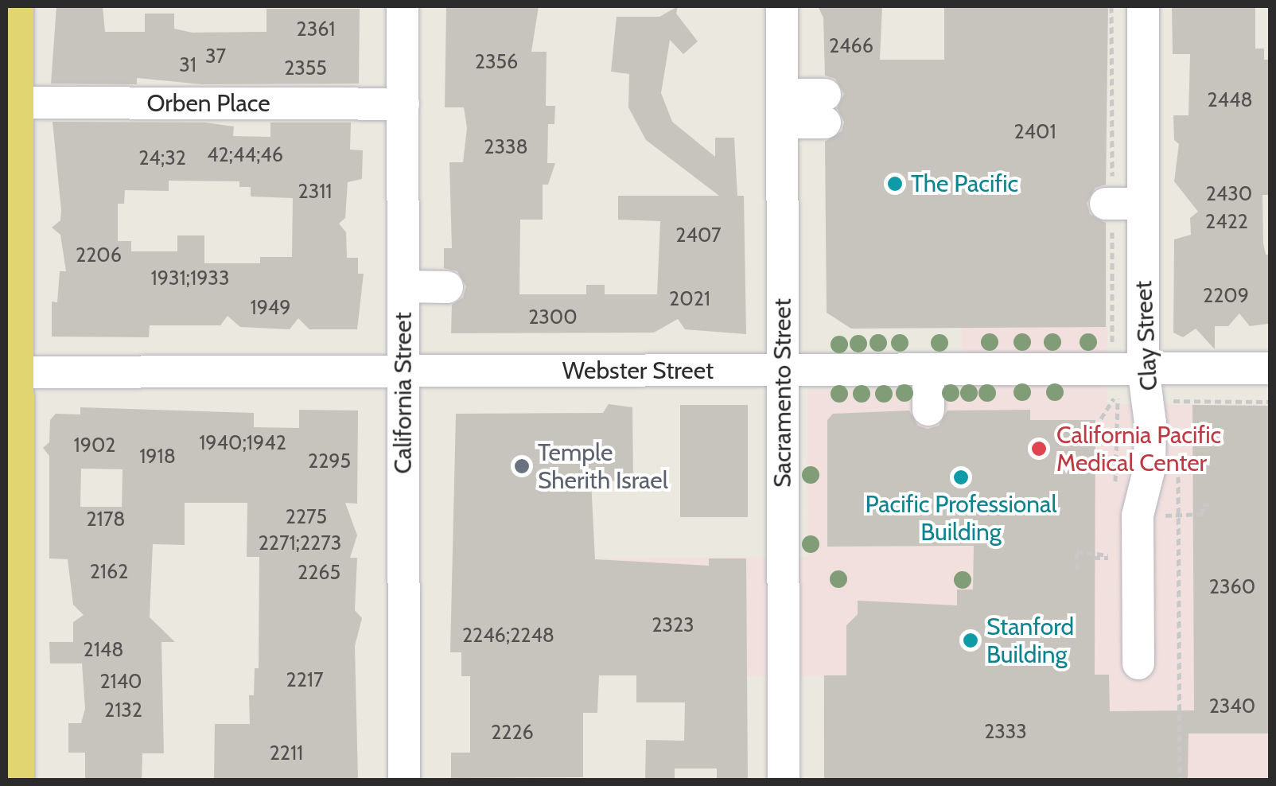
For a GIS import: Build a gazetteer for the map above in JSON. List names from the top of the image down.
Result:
{
  "streets": {
    "street": [
      "Orben Place",
      "Clay Street",
      "Webster Street",
      "California Street",
      "Sacramento Street"
    ]
  },
  "crossings": [
    ["Orben Place", "California Street"],
    ["Clay Street", "Webster Street"],
    ["Webster Street", "California Street"],
    ["Webster Street", "Sacramento Street"]
  ],
  "places": [
    "The Pacific",
    "California Pacific Medical Center",
    "Temple Sherith Israel",
    "Pacific Professional Building",
    "Stanford Building"
  ],
  "house_numbers": [
    "2361",
    "2466",
    "37",
    "2356",
    "31",
    "2355",
    "2448",
    "2401",
    "2338",
    "42;44;46",
    "24;32",
    "2311",
    "2430",
    "2422",
    "2407",
    "2206",
    "1931;1933",
    "2209",
    "2021",
    "1949",
    "2300",
    "1940;1942",
    "1902",
    "1918",
    "2295",
    "2275",
    "2178",
    "2271;2273",
    "2162",
    "2265",
    "2360",
    "2323",
    "2246;2248",
    "2148",
    "2217",
    "2140",
    "2340",
    "2132",
    "2333",
    "2226",
    "2211"
  ]
}
